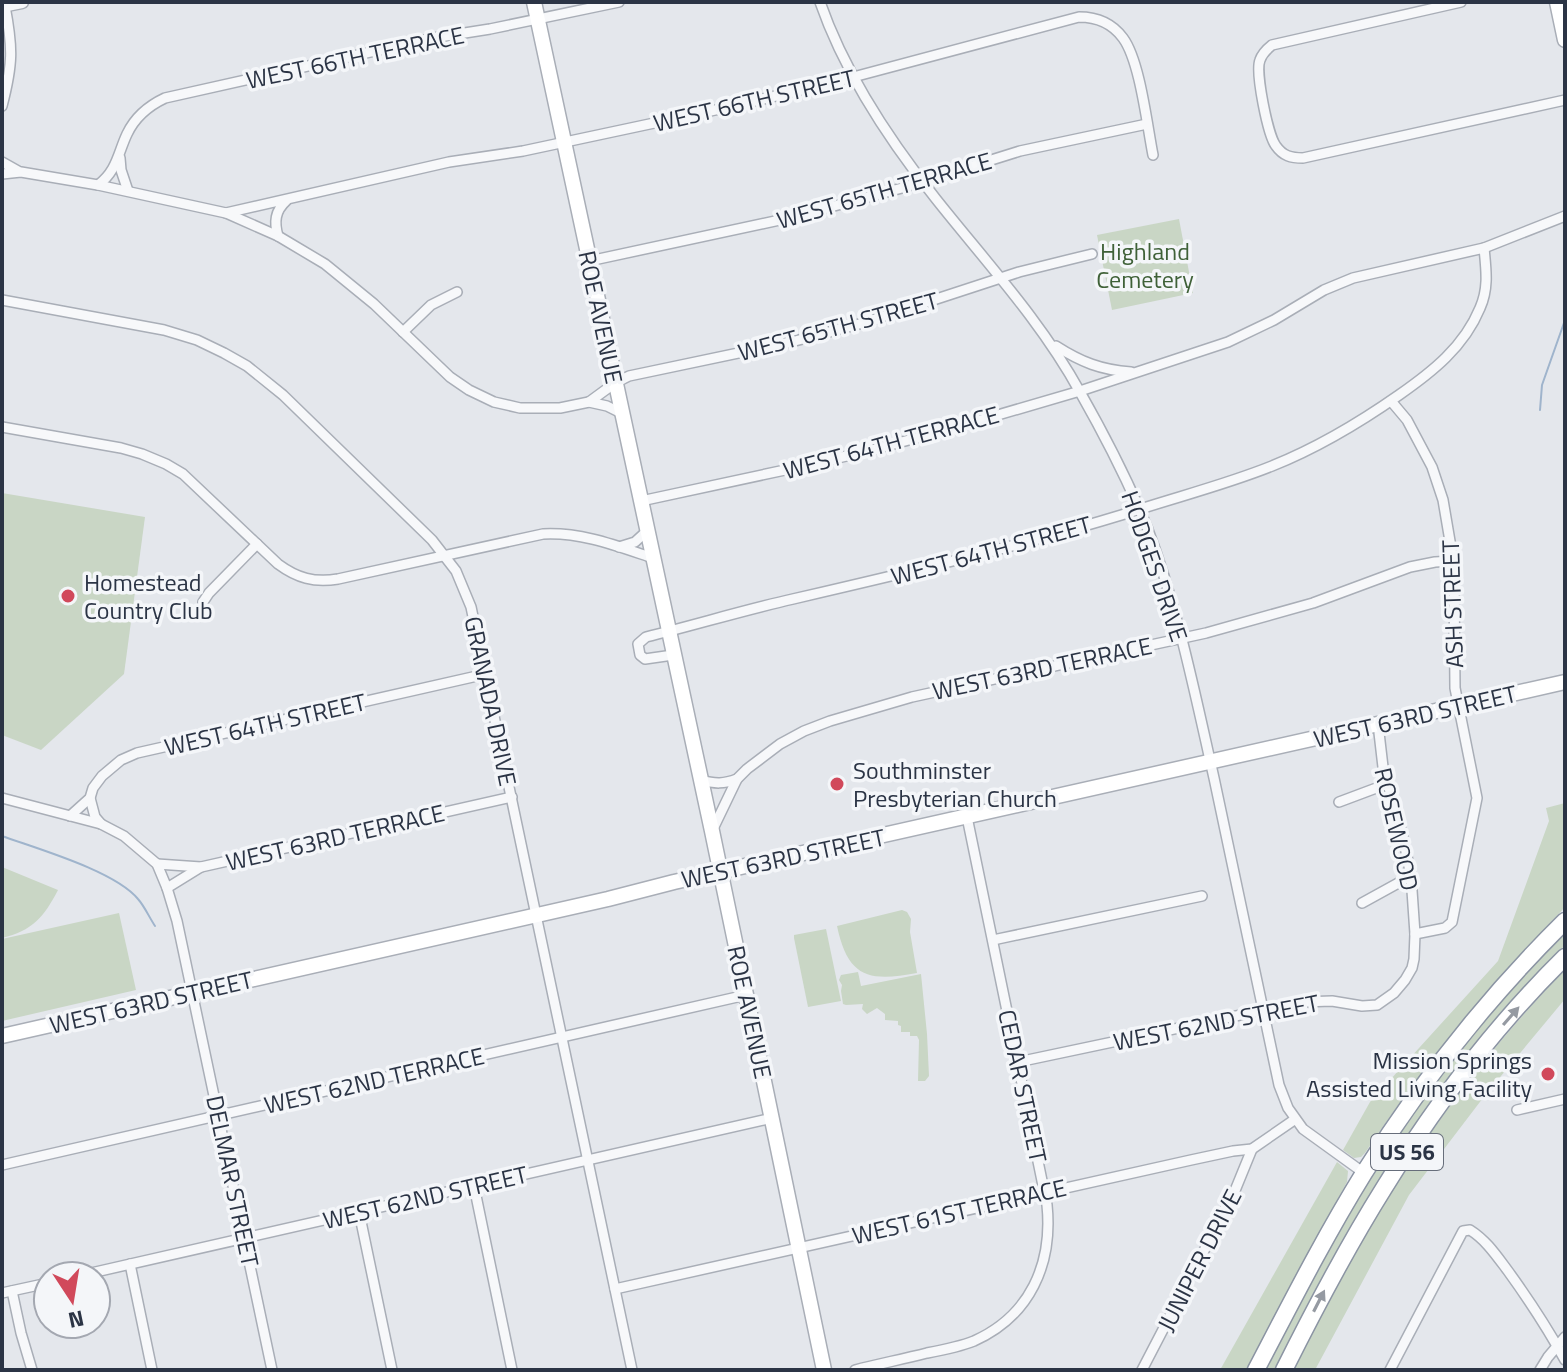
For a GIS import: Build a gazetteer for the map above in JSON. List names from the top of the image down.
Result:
{
  "streets": {
    "highway": ["US 56"],
    "main road": ["ROE AVENUE", "WEST 63RD STREET"],
    "street": [
      "WEST 66TH TERRACE",
      "WEST 66TH STREET",
      "WEST 65TH TERRACE",
      "WEST 65TH STREET",
      "WEST 64TH TERRACE",
      "WEST 64TH STREET",
      "HODGES DRIVE",
      "ASH STREET",
      "WEST 63RD TERRACE",
      "GRANADA DRIVE",
      "ROSEWOOD",
      "WEST 62ND STREET",
      "WEST 62ND TERRACE",
      "CEDAR STREET",
      "DELMAR STREET",
      "WEST 61ST TERRACE",
      "JUNIPER DRIVE"
    ]
  },
  "crossings": [
    ["WEST 66TH TERRACE", "WEST 66TH STREET"],
    ["WEST 66TH TERRACE", "ROE AVENUE"],
    ["WEST 66TH STREET", "WEST 65TH TERRACE"],
    ["WEST 66TH STREET", "ROE AVENUE"],
    ["WEST 66TH STREET", "WEST 65TH STREET"],
    ["WEST 66TH STREET", "HODGES DRIVE"],
    ["WEST 65TH TERRACE", "ROE AVENUE"],
    ["WEST 65TH TERRACE", "HODGES DRIVE"],
    ["ROE AVENUE", "WEST 65TH STREET"],
    ["ROE AVENUE", "WEST 64TH TERRACE"],
    ["ROE AVENUE", "WEST 64TH STREET"],
    ["ROE AVENUE", "WEST 63RD TERRACE"],
    ["ROE AVENUE", "WEST 63RD STREET"],
    ["ROE AVENUE", "WEST 62ND STREET"],
    ["ROE AVENUE", "WEST 62ND TERRACE"],
    ["ROE AVENUE", "WEST 61ST TERRACE"],
    ["WEST 65TH STREET", "HODGES DRIVE"],
    ["WEST 64TH TERRACE", "WEST 64TH STREET"],
    ["WEST 64TH TERRACE", "HODGES DRIVE"],
    ["WEST 64TH STREET", "HODGES DRIVE"],
    ["WEST 64TH STREET", "ASH STREET"],
    ["WEST 64TH STREET", "GRANADA DRIVE"],
    ["HODGES DRIVE", "WEST 63RD TERRACE"],
    ["HODGES DRIVE", "WEST 63RD STREET"],
    ["HODGES DRIVE", "WEST 62ND STREET"],
    ["HODGES DRIVE", "US 56"],
    ["HODGES DRIVE", "WEST 61ST TERRACE"],
    ["ASH STREET", "WEST 63RD TERRACE"],
    ["ASH STREET", "WEST 63RD STREET"],
    ["ASH STREET", "ROSEWOOD"],
    ["WEST 63RD TERRACE", "GRANADA DRIVE"],
    ["WEST 63RD TERRACE", "DELMAR STREET"],
    ["GRANADA DRIVE", "WEST 63RD STREET"],
    ["GRANADA DRIVE", "WEST 62ND STREET"],
    ["GRANADA DRIVE", "WEST 62ND TERRACE"],
    ["GRANADA DRIVE", "WEST 61ST TERRACE"],
    ["WEST 63RD STREET", "ROSEWOOD"],
    ["WEST 63RD STREET", "CEDAR STREET"],
    ["WEST 63RD STREET", "DELMAR STREET"],
    ["ROSEWOOD", "WEST 62ND STREET"],
    ["WEST 62ND STREET", "CEDAR STREET"],
    ["WEST 62ND STREET", "DELMAR STREET"],
    ["WEST 62ND TERRACE", "DELMAR STREET"],
    ["CEDAR STREET", "WEST 61ST TERRACE"],
    ["WEST 61ST TERRACE", "JUNIPER DRIVE"]
  ],
  "parks": ["Highland Cemetery"],
  "places": ["Homestead Country Club", "Southminster Presbyterian Church", "Mission Springs Assisted Living Facility"],
  "north": "bottom"
}
